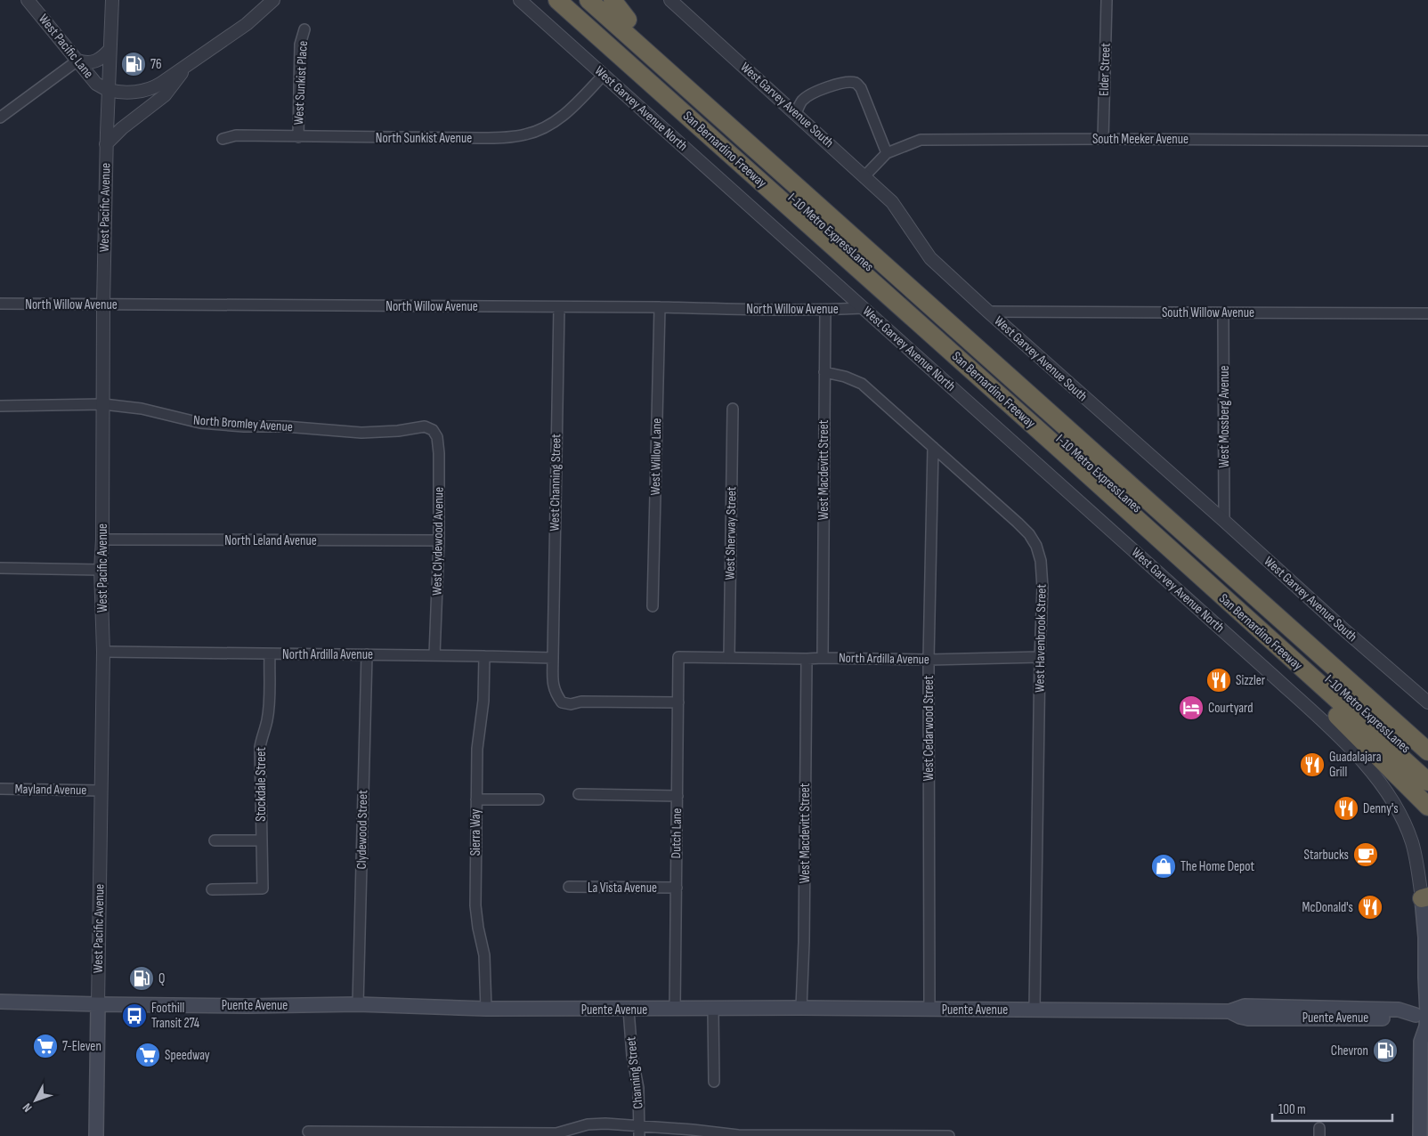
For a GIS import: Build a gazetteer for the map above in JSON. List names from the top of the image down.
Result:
{
  "streets": {
    "highway": ["San Bernardino Freeway", "I-10 Metro ExpressLanes"],
    "main road": ["West Pacific Avenue", "Puente Avenue"],
    "street": [
      "West Pacific Lane",
      "Elder Street",
      "West Sunkist Place",
      "West Garvey Avenue South",
      "West Garvey Avenue North",
      "North Sunkist Avenue",
      "South Meeker Avenue",
      "North Willow Avenue",
      "South Willow Avenue",
      "West Mossberg Avenue",
      "North Bromley Avenue",
      "West Willow Lane",
      "West Macdevitt Street",
      "West Channing Street",
      "West Sherway Street",
      "North Leland Avenue",
      "West Clydewood Avenue",
      "West Havenbrook Street",
      "North Ardilla Avenue",
      "West Cedarwood Street",
      "Stockdale Street",
      "Mayland Avenue",
      "Clydewood Street",
      "Sierra Way",
      "Dutch Lane",
      "La Vista Avenue",
      "Channing Street"
    ]
  },
  "crossings": [
    ["West Pacific Lane", "West Pacific Avenue"],
    ["Elder Street", "South Meeker Avenue"],
    ["West Sunkist Place", "North Sunkist Avenue"],
    ["West Garvey Avenue South", "South Meeker Avenue"],
    ["West Garvey Avenue South", "South Willow Avenue"],
    ["West Garvey Avenue South", "West Mossberg Avenue"],
    ["West Garvey Avenue North", "North Sunkist Avenue"],
    ["West Garvey Avenue North", "North Willow Avenue"],
    ["West Pacific Avenue", "North Willow Avenue"],
    ["West Pacific Avenue", "North Bromley Avenue"],
    ["West Pacific Avenue", "North Leland Avenue"],
    ["West Pacific Avenue", "North Ardilla Avenue"],
    ["West Pacific Avenue", "Mayland Avenue"],
    ["West Pacific Avenue", "Puente Avenue"],
    ["North Willow Avenue", "West Willow Lane"],
    ["North Willow Avenue", "West Macdevitt Street"],
    ["North Willow Avenue", "West Channing Street"],
    ["South Willow Avenue", "West Mossberg Avenue"],
    ["North Bromley Avenue", "West Clydewood Avenue"],
    ["West Macdevitt Street", "West Havenbrook Street"],
    ["West Macdevitt Street", "North Ardilla Avenue"],
    ["West Macdevitt Street", "Puente Avenue"],
    ["West Channing Street", "North Ardilla Avenue"],
    ["West Sherway Street", "North Ardilla Avenue"],
    ["North Leland Avenue", "West Clydewood Avenue"],
    ["West Clydewood Avenue", "North Ardilla Avenue"],
    ["West Havenbrook Street", "North Ardilla Avenue"],
    ["West Havenbrook Street", "West Cedarwood Street"],
    ["West Havenbrook Street", "Puente Avenue"],
    ["North Ardilla Avenue", "West Cedarwood Street"],
    ["North Ardilla Avenue", "Stockdale Street"],
    ["North Ardilla Avenue", "Clydewood Street"],
    ["North Ardilla Avenue", "Sierra Way"],
    ["North Ardilla Avenue", "Dutch Lane"],
    ["West Cedarwood Street", "Puente Avenue"],
    ["Clydewood Street", "Puente Avenue"],
    ["Sierra Way", "Puente Avenue"],
    ["Dutch Lane", "La Vista Avenue"],
    ["Dutch Lane", "Puente Avenue"],
    ["Puente Avenue", "Channing Street"]
  ],
  "places": {
    "fuel station": ["76", "Q", "Chevron"],
    "restaurant": [
      "Sizzler",
      "Guadalajara Grill",
      "Denny's",
      "McDonald's"
    ],
    "hotel": ["Courtyard"],
    "cafe": ["Starbucks"],
    "shop": ["The Home Depot"],
    "bus stop": ["Foothill Transit 274"],
    "supermarket": ["7-Eleven", "Speedway"]
  },
  "scale_bar": "100 m",
  "north": "bottom left"
}
